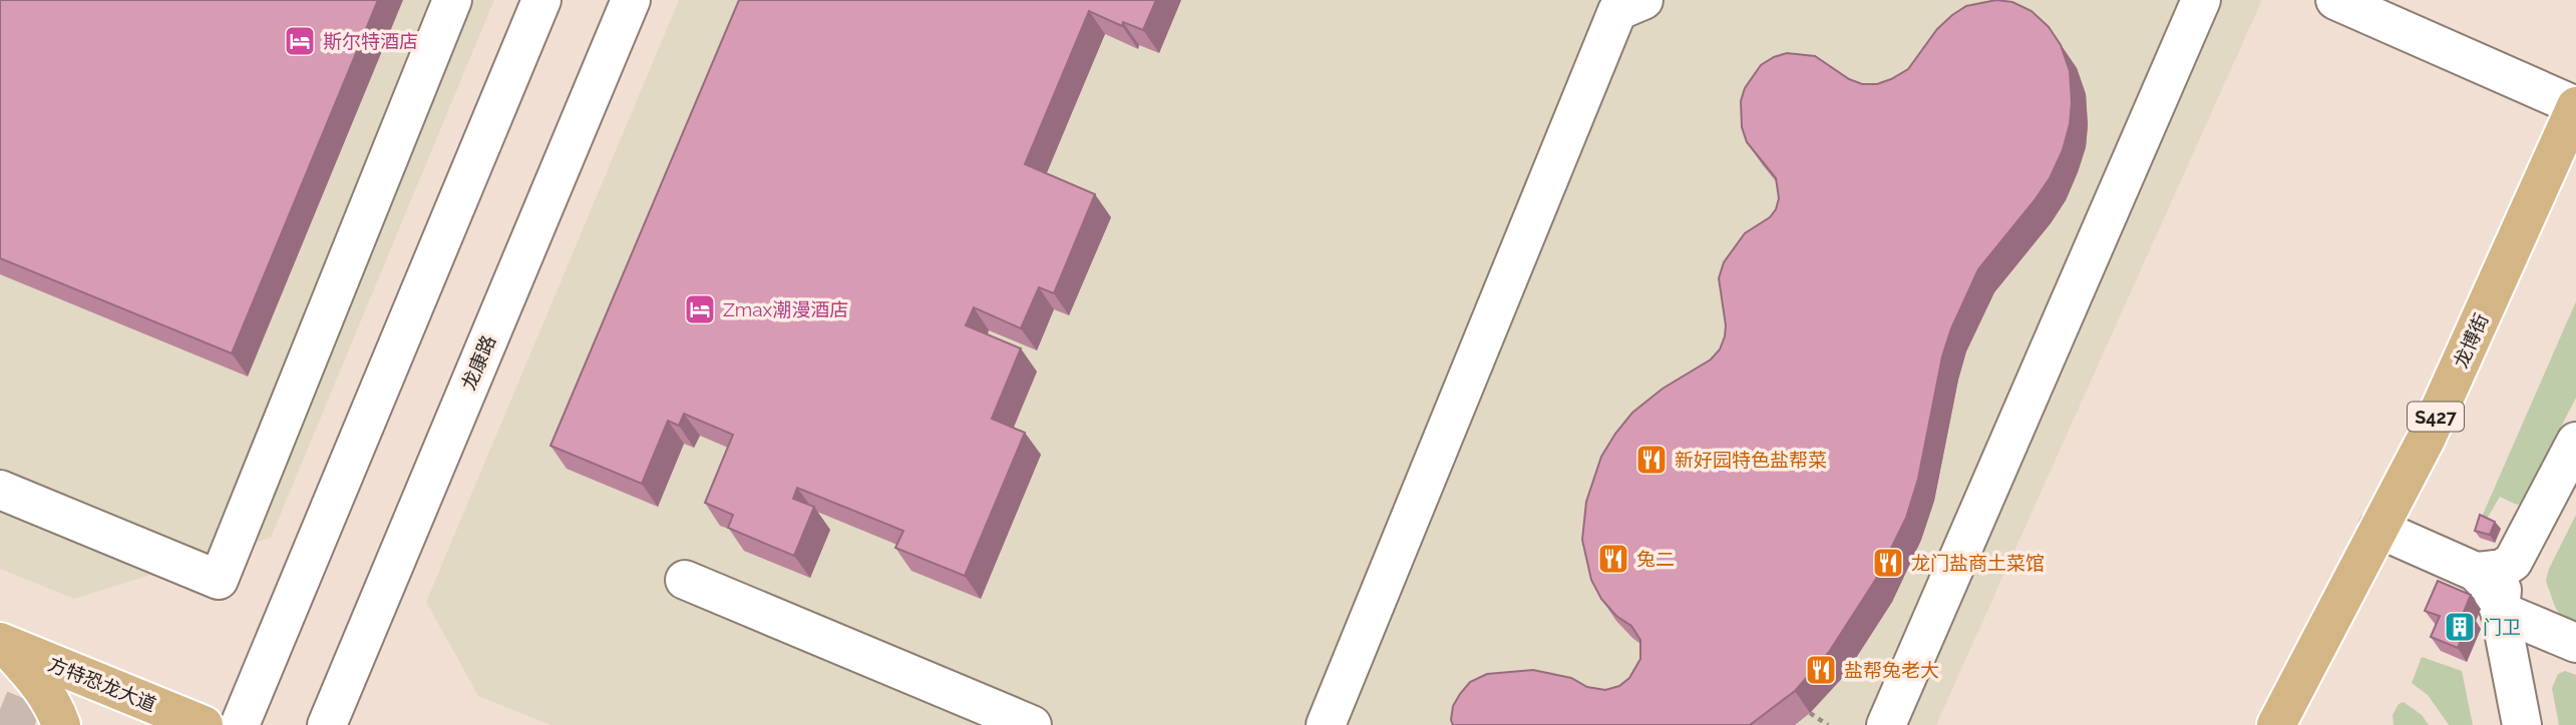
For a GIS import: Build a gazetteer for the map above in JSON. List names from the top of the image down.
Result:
{
  "streets": {
    "main road": ["龙博街", "S427", "方特恐龙大道"],
    "street": ["龙康路"]
  },
  "places": {
    "hotel": ["斯尔特酒店", "Zmax潮漫酒店"],
    "restaurant": [
      "新好园特色盐帮菜",
      "兔二",
      "龙门盐商土菜馆",
      "盐帮兔老大"
    ],
    "building": ["门卫"]
  }
}
